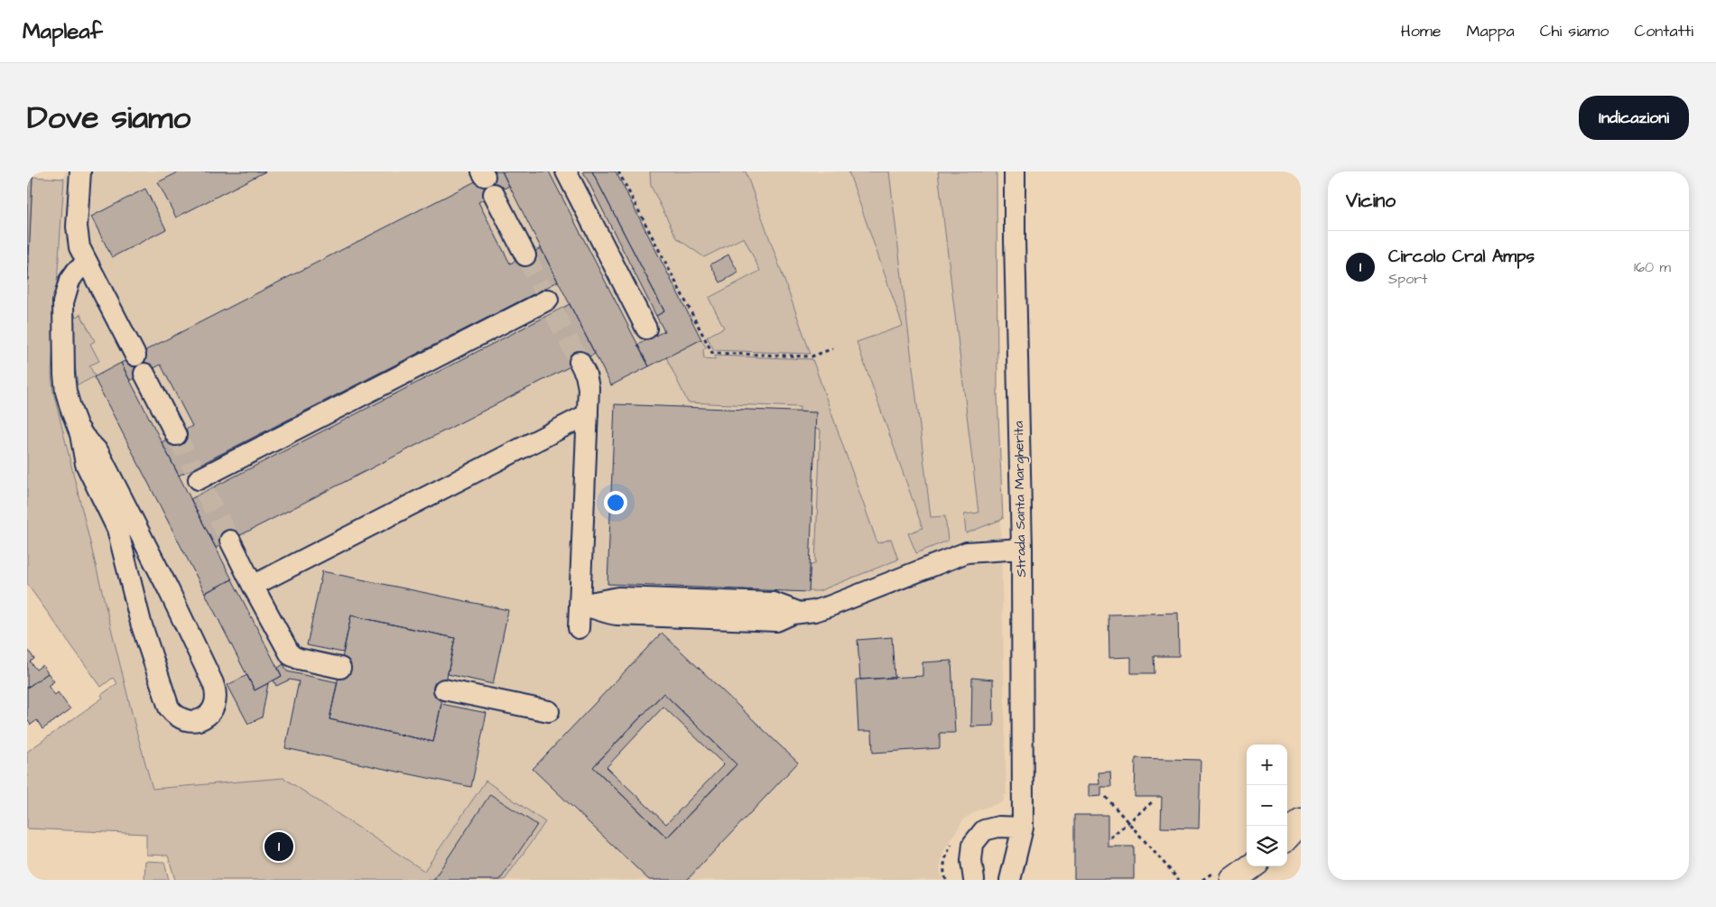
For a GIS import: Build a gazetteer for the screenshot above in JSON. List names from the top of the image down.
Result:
{
  "streets": {
    "street": ["Strada Santa Margherita"]
  },
  "page": {
    "header": "Mapleaf",
    "nav": [
      "Home",
      "Mappa",
      "Chi siamo",
      "Contatti"
    ],
    "title": "Dove siamo",
    "buttons": "Indicazioni",
    "heading": "Vicino",
    "list": [
      {
        "mark": "1",
        "name": "Circolo Cral Amps",
        "note": "Sport",
        "value": "160 m"
      }
    ],
    "map_buttons": ["+", "−"],
    "pins": "1"
  }
}
